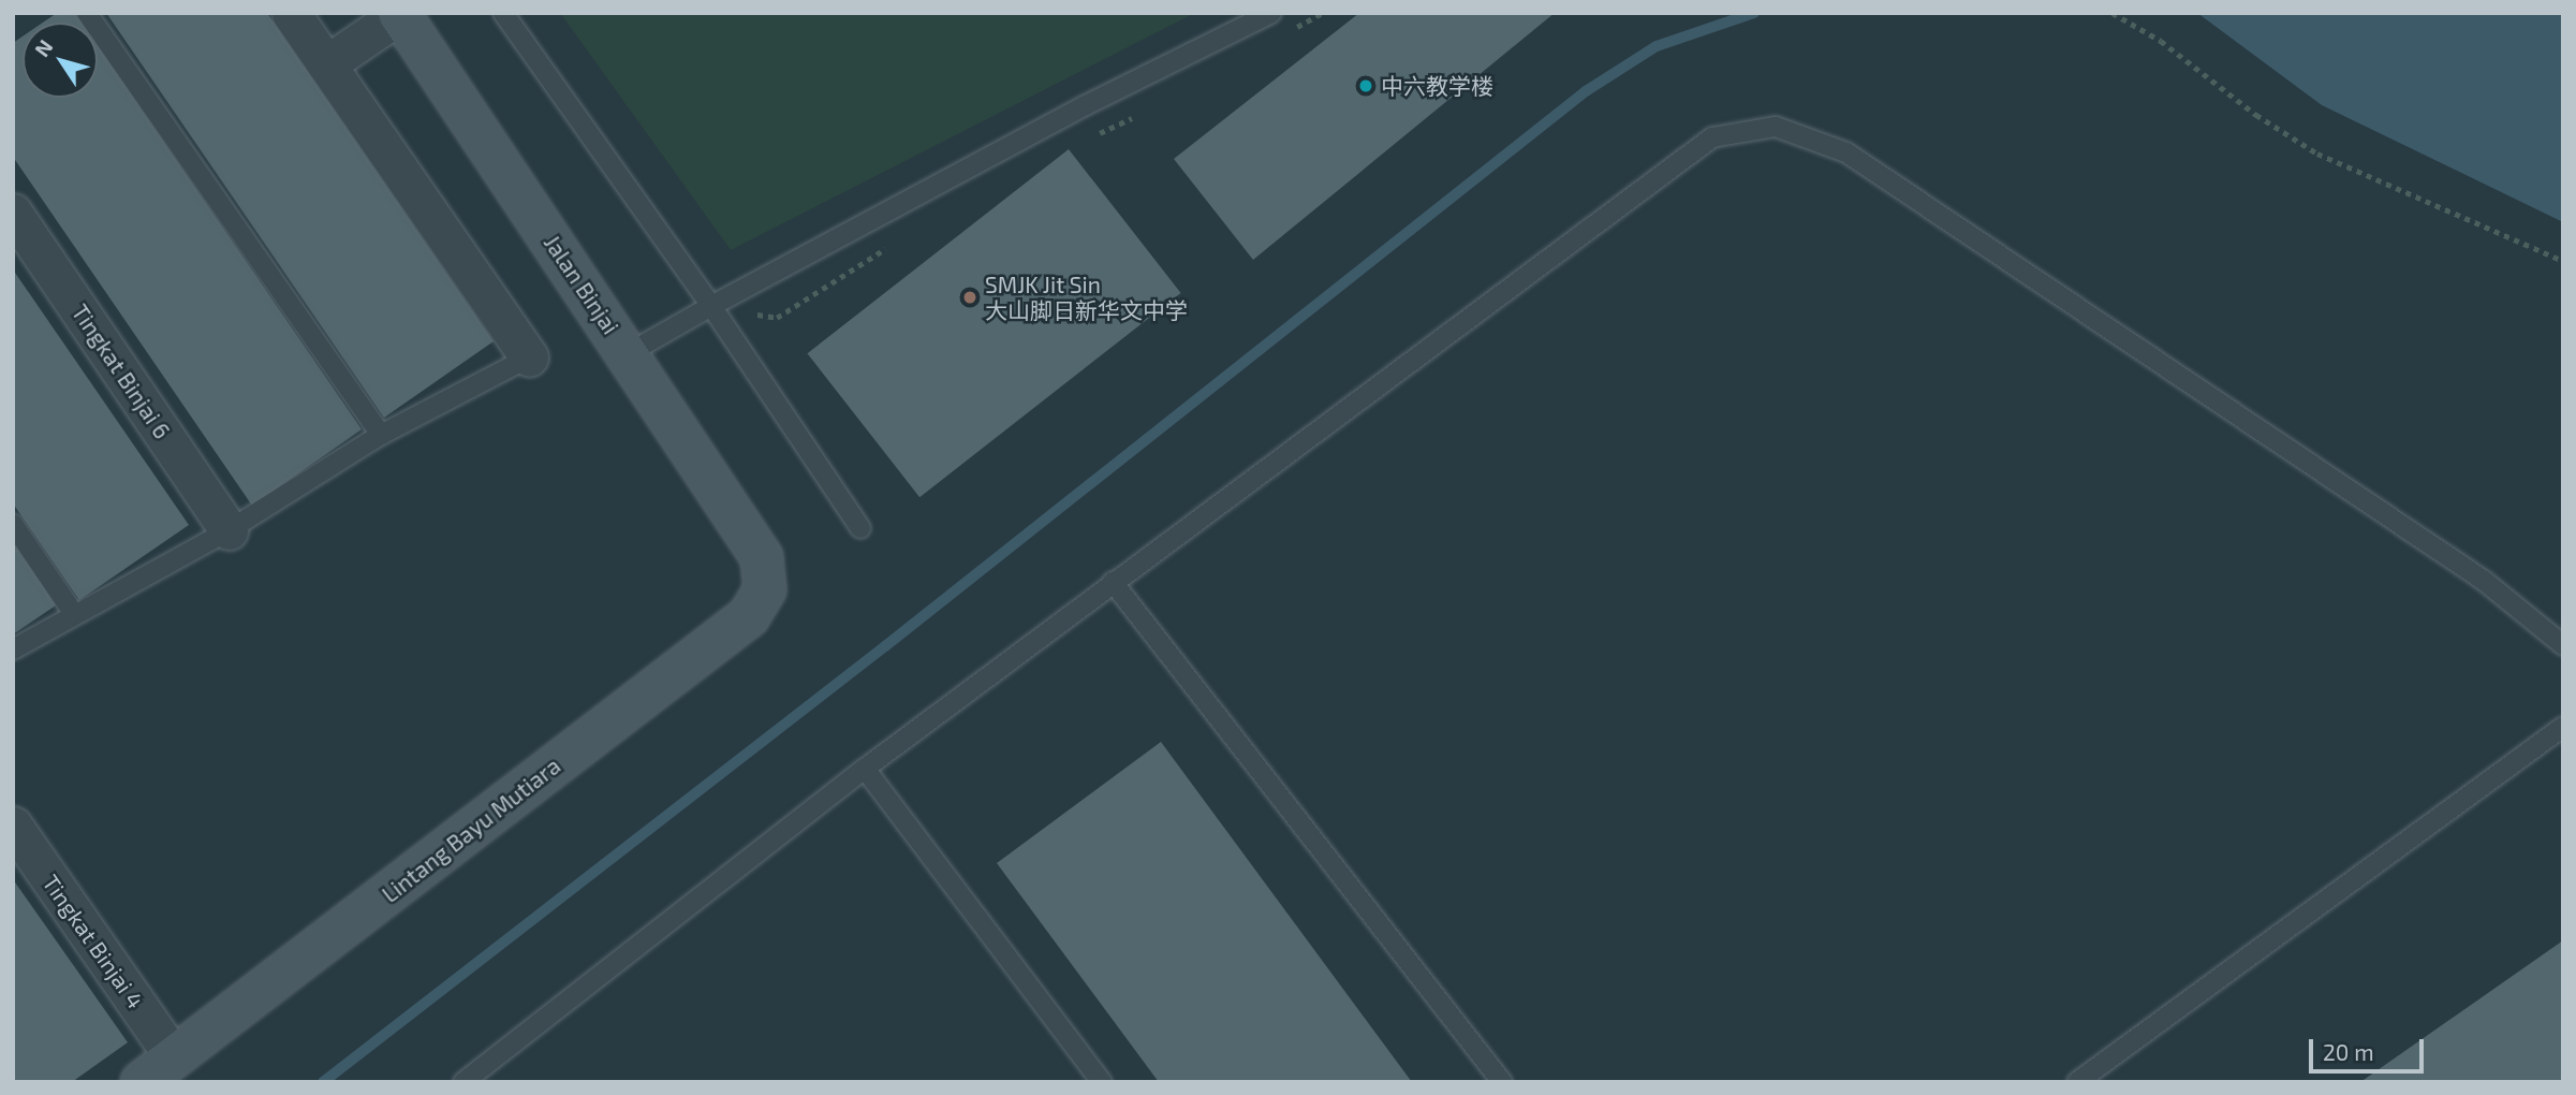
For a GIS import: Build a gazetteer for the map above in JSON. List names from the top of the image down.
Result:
{
  "streets": {
    "street": [
      "Jalan Binjai",
      "Tingkat Binjai 6",
      "Lintang Bayu Mutiara",
      "Tingkat Binjai 4"
    ]
  },
  "crossings": [
    ["Jalan Binjai", "Lintang Bayu Mutiara"],
    ["Lintang Bayu Mutiara", "Tingkat Binjai 4"]
  ],
  "places": ["中六教学楼", "SMJK Jit Sin 大山脚日新华文中学"],
  "scale_bar": "20 m",
  "north": "top left"
}
